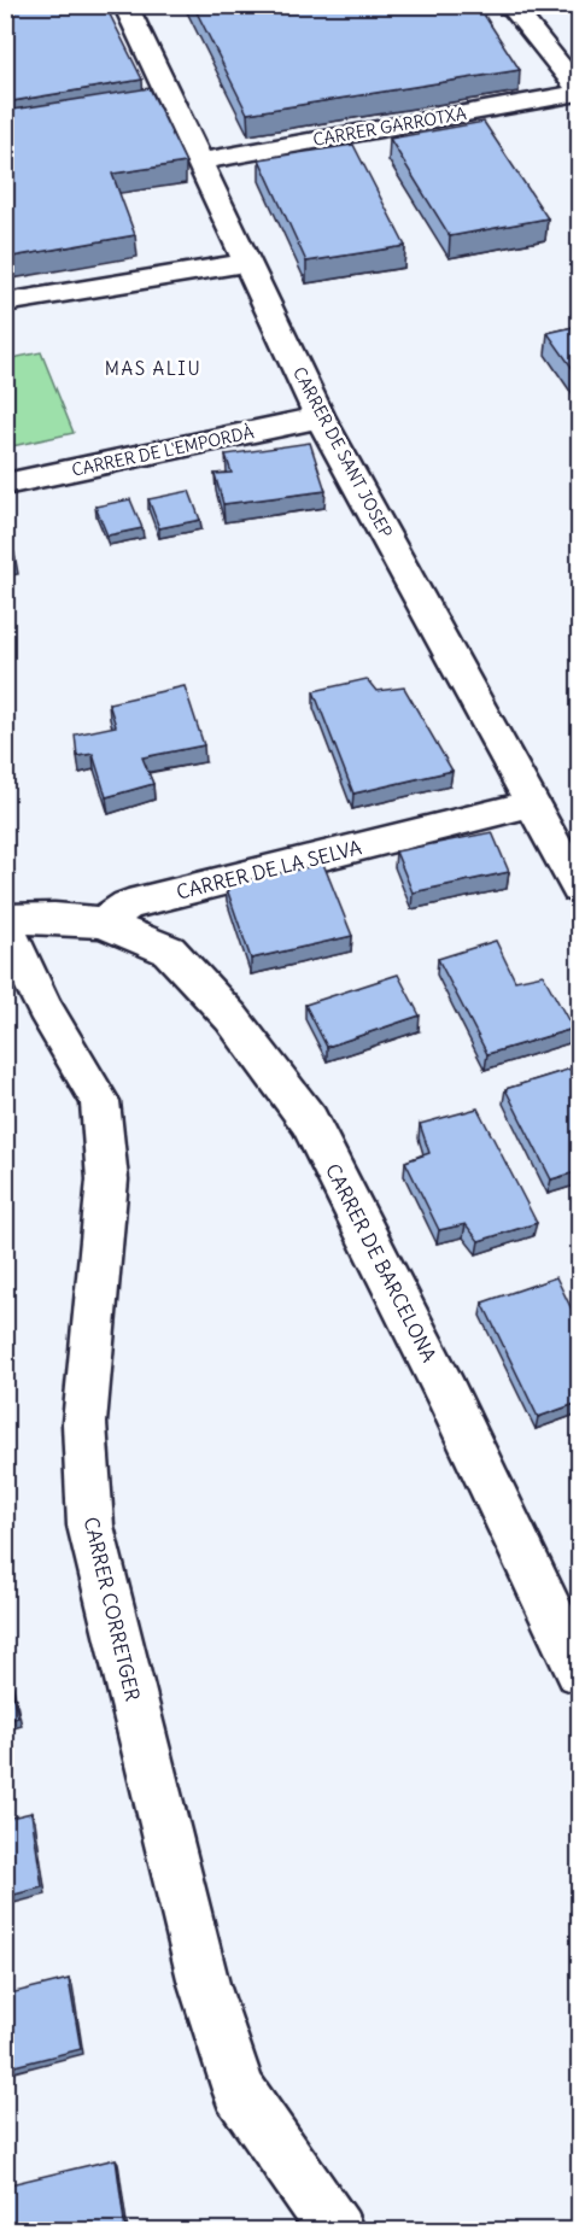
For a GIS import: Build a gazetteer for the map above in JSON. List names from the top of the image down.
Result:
{
  "streets": {
    "street": [
      "CARRER GARROTXA",
      "CARRER DE L'EMPORDÀ",
      "CARRER DE SANT JOSEP",
      "CARRER DE LA SELVA",
      "CARRER DE BARCELONA",
      "CARRER CORRETGER"
    ]
  },
  "crossings": [
    ["CARRER GARROTXA", "CARRER DE SANT JOSEP"],
    ["CARRER DE L'EMPORDÀ", "CARRER DE SANT JOSEP"],
    ["CARRER DE SANT JOSEP", "CARRER DE LA SELVA"],
    ["CARRER DE LA SELVA", "CARRER DE BARCELONA"]
  ],
  "districts": ["MAS ALIU"]
}
